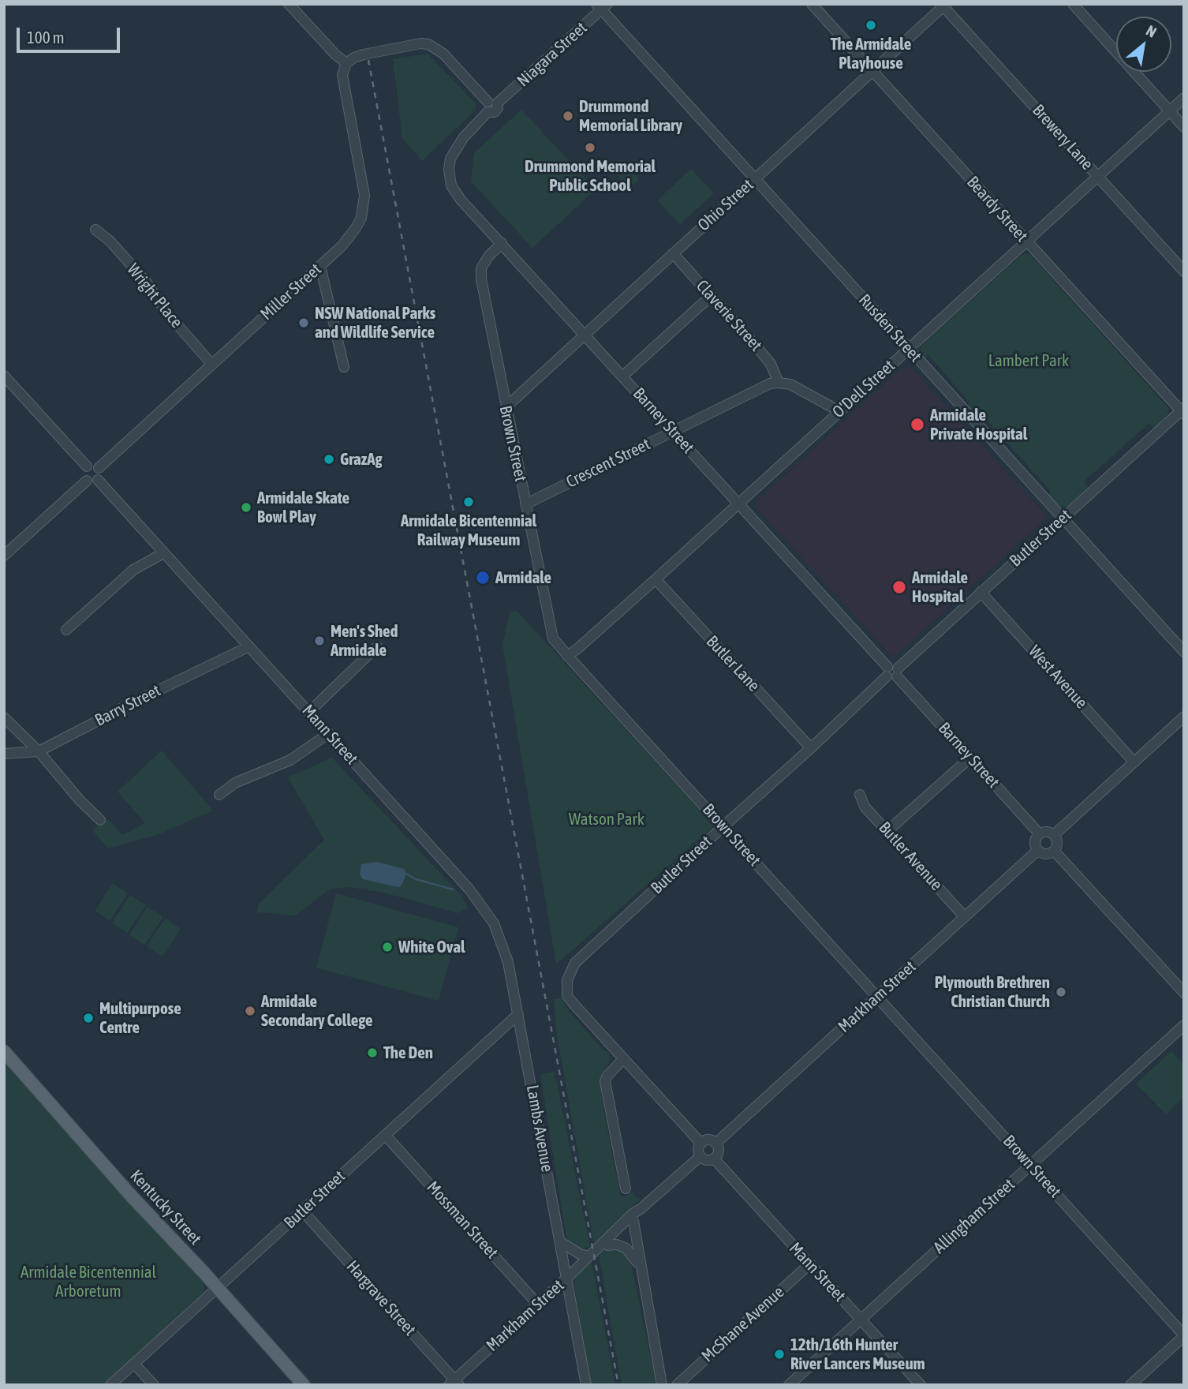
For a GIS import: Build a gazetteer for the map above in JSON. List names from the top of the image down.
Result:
{
  "streets": {
    "main road": ["Kentucky Street"],
    "street": [
      "Niagara Street",
      "Brewery Lane",
      "Ohio Street",
      "Beardy Street",
      "Miller Street",
      "Wright Place",
      "Claverie Street",
      "Rusden Street",
      "O'Dell Street",
      "Barney Street",
      "Brown Street",
      "Crescent Street",
      "Butler Street",
      "Butler Lane",
      "West Avenue",
      "Barry Street",
      "Mann Street",
      "Butler Avenue",
      "Markham Street",
      "Lambs Avenue",
      "Allingham Street",
      "Mossman Street",
      "Hargrave Street",
      "McShane Avenue"
    ]
  },
  "crossings": [
    ["Niagara Street", "Rusden Street"],
    ["Niagara Street", "Barney Street"],
    ["Brewery Lane", "Ohio Street"],
    ["Brewery Lane", "O'Dell Street"],
    ["Ohio Street", "Beardy Street"],
    ["Ohio Street", "Claverie Street"],
    ["Ohio Street", "Rusden Street"],
    ["Ohio Street", "Barney Street"],
    ["Ohio Street", "Brown Street"],
    ["Beardy Street", "O'Dell Street"],
    ["Beardy Street", "Butler Street"],
    ["Miller Street", "Wright Place"],
    ["Miller Street", "Mann Street"],
    ["Claverie Street", "Crescent Street"],
    ["Rusden Street", "O'Dell Street"],
    ["Rusden Street", "Butler Street"],
    ["O'Dell Street", "Barney Street"],
    ["O'Dell Street", "Brown Street"],
    ["O'Dell Street", "Butler Lane"],
    ["Barney Street", "Brown Street"],
    ["Barney Street", "Crescent Street"],
    ["Barney Street", "Butler Street"],
    ["Barney Street", "Markham Street"],
    ["Brown Street", "Crescent Street"],
    ["Brown Street", "Butler Street"],
    ["Brown Street", "Markham Street"],
    ["Brown Street", "Allingham Street"],
    ["Butler Street", "Butler Lane"],
    ["Butler Street", "West Avenue"],
    ["Butler Street", "Mann Street"],
    ["Butler Street", "Lambs Avenue"],
    ["Butler Street", "Kentucky Street"],
    ["Butler Street", "Mossman Street"],
    ["Butler Street", "Hargrave Street"],
    ["Barry Street", "Mann Street"],
    ["Mann Street", "Markham Street"],
    ["Mann Street", "Lambs Avenue"],
    ["Mann Street", "Allingham Street"],
    ["Mann Street", "McShane Avenue"],
    ["Butler Avenue", "Markham Street"],
    ["Markham Street", "Lambs Avenue"],
    ["Markham Street", "Mossman Street"],
    ["Markham Street", "Hargrave Street"]
  ],
  "parks": ["Lambert Park", "Watson Park", "Armidale Bicentennial Arboretum"],
  "places": [
    "The Armidale Playhouse",
    "Drummond Memorial Library",
    "Drummond Memorial Public School",
    "NSW National Parks and Wildlife Service",
    "Armidale Private Hospital",
    "GrazAg",
    "Armidale Bicentennial Railway Museum",
    "Armidale Skate Bowl Play",
    "Armidale",
    "Armidale Hospital",
    "Men's Shed Armidale",
    "White Oval",
    "Plymouth Brethren Christian Church",
    "Armidale Secondary College",
    "Multipurpose Centre",
    "The Den",
    "12th/16th Hunter River Lancers Museum"
  ],
  "scale_bar": "100 m",
  "north": "top right"
}
